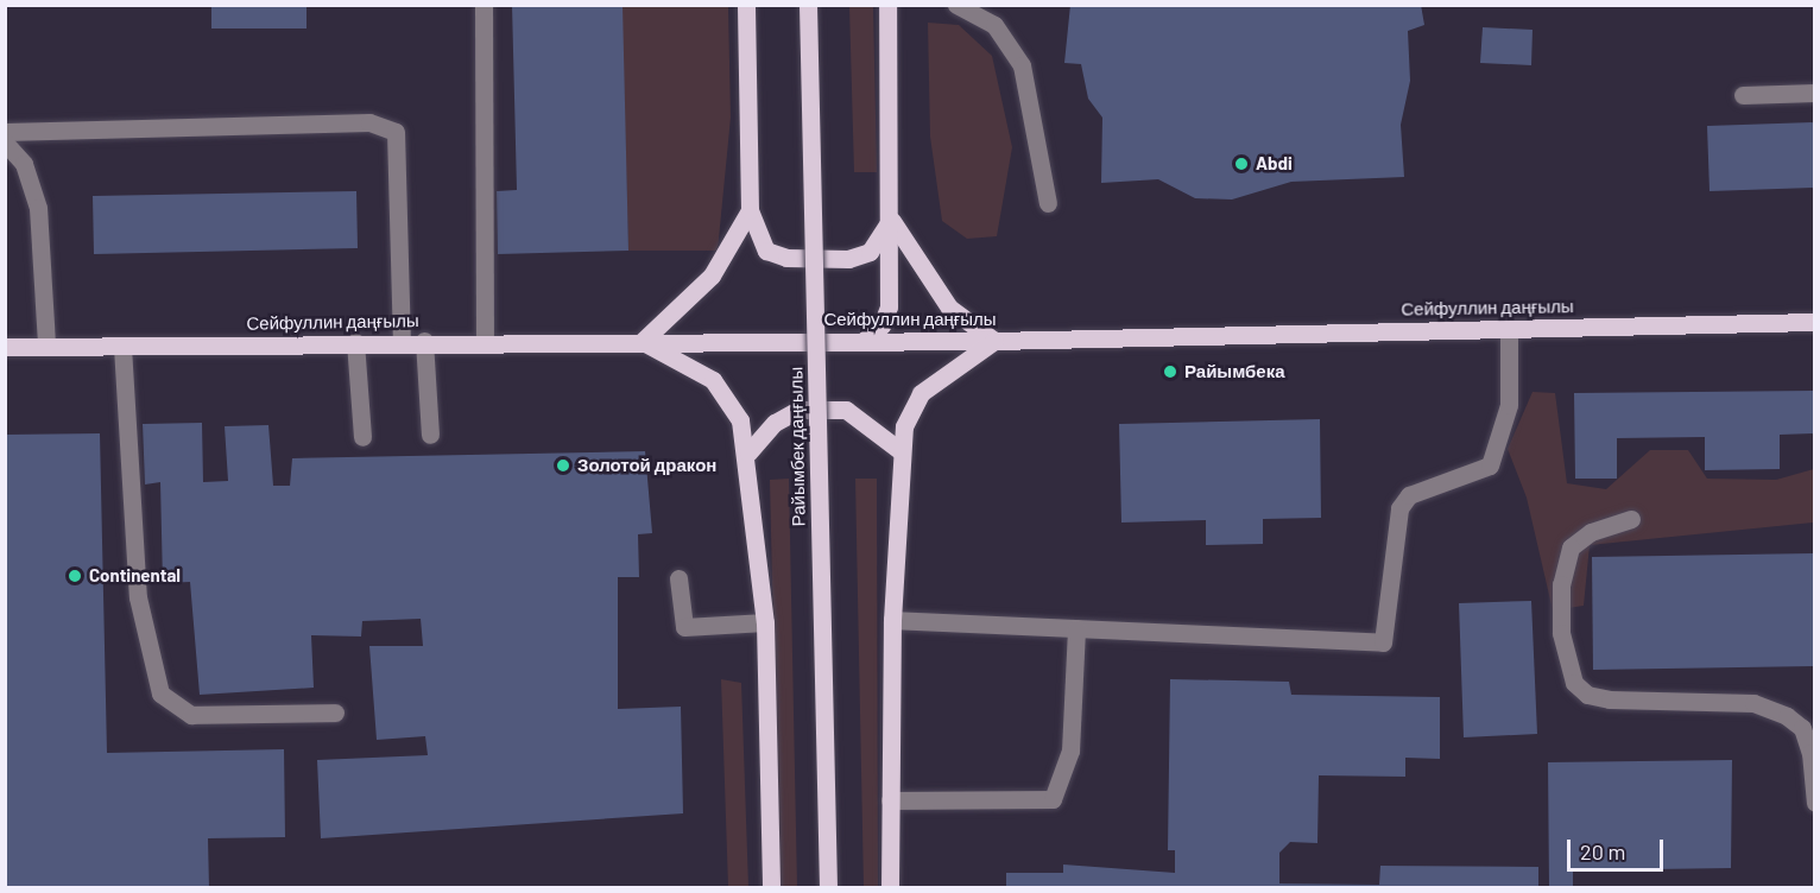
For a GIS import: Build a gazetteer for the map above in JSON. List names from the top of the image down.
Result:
{
  "streets": {
    "main road": ["Сейфуллин даңғылы", "Райымбек даңғылы"]
  },
  "places": [
    "Abdi",
    "Райымбека",
    "Золотой дракон",
    "Continental"
  ],
  "scale_bar": "20 m"
}
